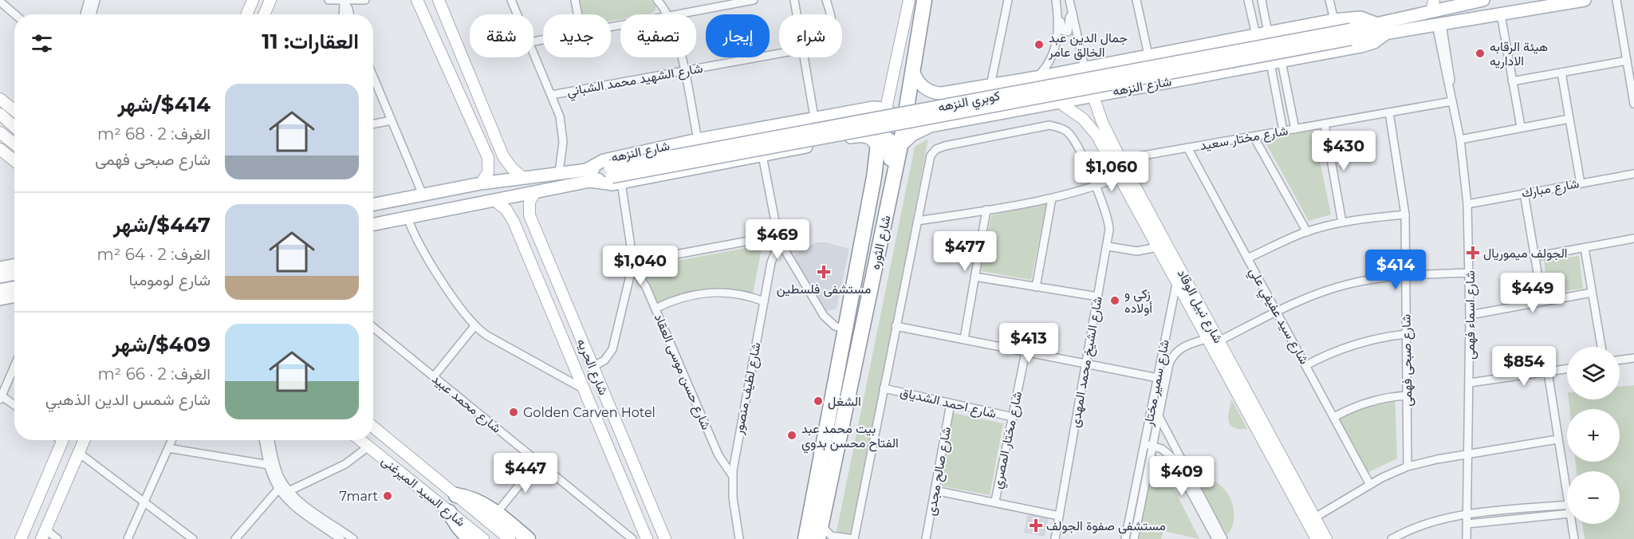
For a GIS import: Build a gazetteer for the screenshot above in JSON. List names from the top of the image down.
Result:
{
  "streets": {
    "highway": ["شارع الثوره"],
    "main road": ["شارع النزهه", "كوبري النزهه"],
    "street": [
      "شارع الشهيد محمد الشباني",
      "شارع مختار سعيد",
      "شارع مبارك",
      "شارع نبيل الوقاد",
      "شارع اسماء فهمى",
      "شارع سيد عفيفي علي",
      "شارع صبحى فهمى",
      "شارع الشيخ محمد المهدى",
      "شارع الحريه",
      "شارع حسن موسى العقاد",
      "شارع سمير مختار",
      "شارع لطيف منصور",
      "شارع احمد الشدياق",
      "شارع محمد عبيد",
      "شارع مختار المصري",
      "شارع صالح مجدى",
      "شارع السيد الميرغنى"
    ]
  },
  "crossings": [
    ["شارع النزهه", "كوبري النزهه"],
    ["شارع النزهه", "شارع الثوره"],
    ["شارع النزهه", "شارع نبيل الوقاد"],
    ["شارع النزهه", "شارع اسماء فهمى"],
    ["شارع النزهه", "شارع الحريه"],
    ["شارع مختار سعيد", "شارع نبيل الوقاد"],
    ["شارع مختار سعيد", "شارع اسماء فهمى"],
    ["شارع مختار سعيد", "شارع سيد عفيفي علي"],
    ["شارع مختار سعيد", "شارع صبحى فهمى"],
    ["شارع مبارك", "شارع اسماء فهمى"],
    ["شارع نبيل الوقاد", "شارع سمير مختار"],
    ["شارع حسن موسى العقاد", "شارع لطيف منصور"],
    ["شارع احمد الشدياق", "شارع مختار المصري"],
    ["شارع احمد الشدياق", "شارع صالح مجدى"]
  ],
  "places": {
    "other": [
      "جمال الدين عبد الخالق عامر",
      "هيئة الرقابه الاداريه",
      "زكي و أولاده",
      "الشغل",
      "Golden Carven Hotel",
      "بيت محمد عبد الفتاح محسن بدوي",
      "7mart"
    ],
    "health": ["الجولف ميموريال", "مستشفى فلسطين", "مستشفى صفوة الجولف"]
  },
  "page": {
    "chip": [
      "شراء",
      "إيجار",
      "تصفية",
      "جديد",
      "شقة"
    ],
    "heading": "العقارات: 11",
    "list": [
      {
        "name": "$414/شهر",
        "note": "الغرف: 2 · 68 m² · شارع صبحى فهمى"
      },
      {
        "name": "$447/شهر",
        "note": "الغرف: 2 · 64 m² · شارع لومومبا"
      },
      {
        "name": "$409/شهر",
        "note": "الغرف: 2 · 66 m² · شارع شمس الدين الذهبي"
      }
    ],
    "price": [
      "$430",
      "$1,060",
      "$469",
      "$477",
      "$1,040",
      "$414",
      "$449",
      "$413",
      "$854",
      "$447",
      "$409"
    ],
    "map_buttons": ["+", "−"]
  }
}
